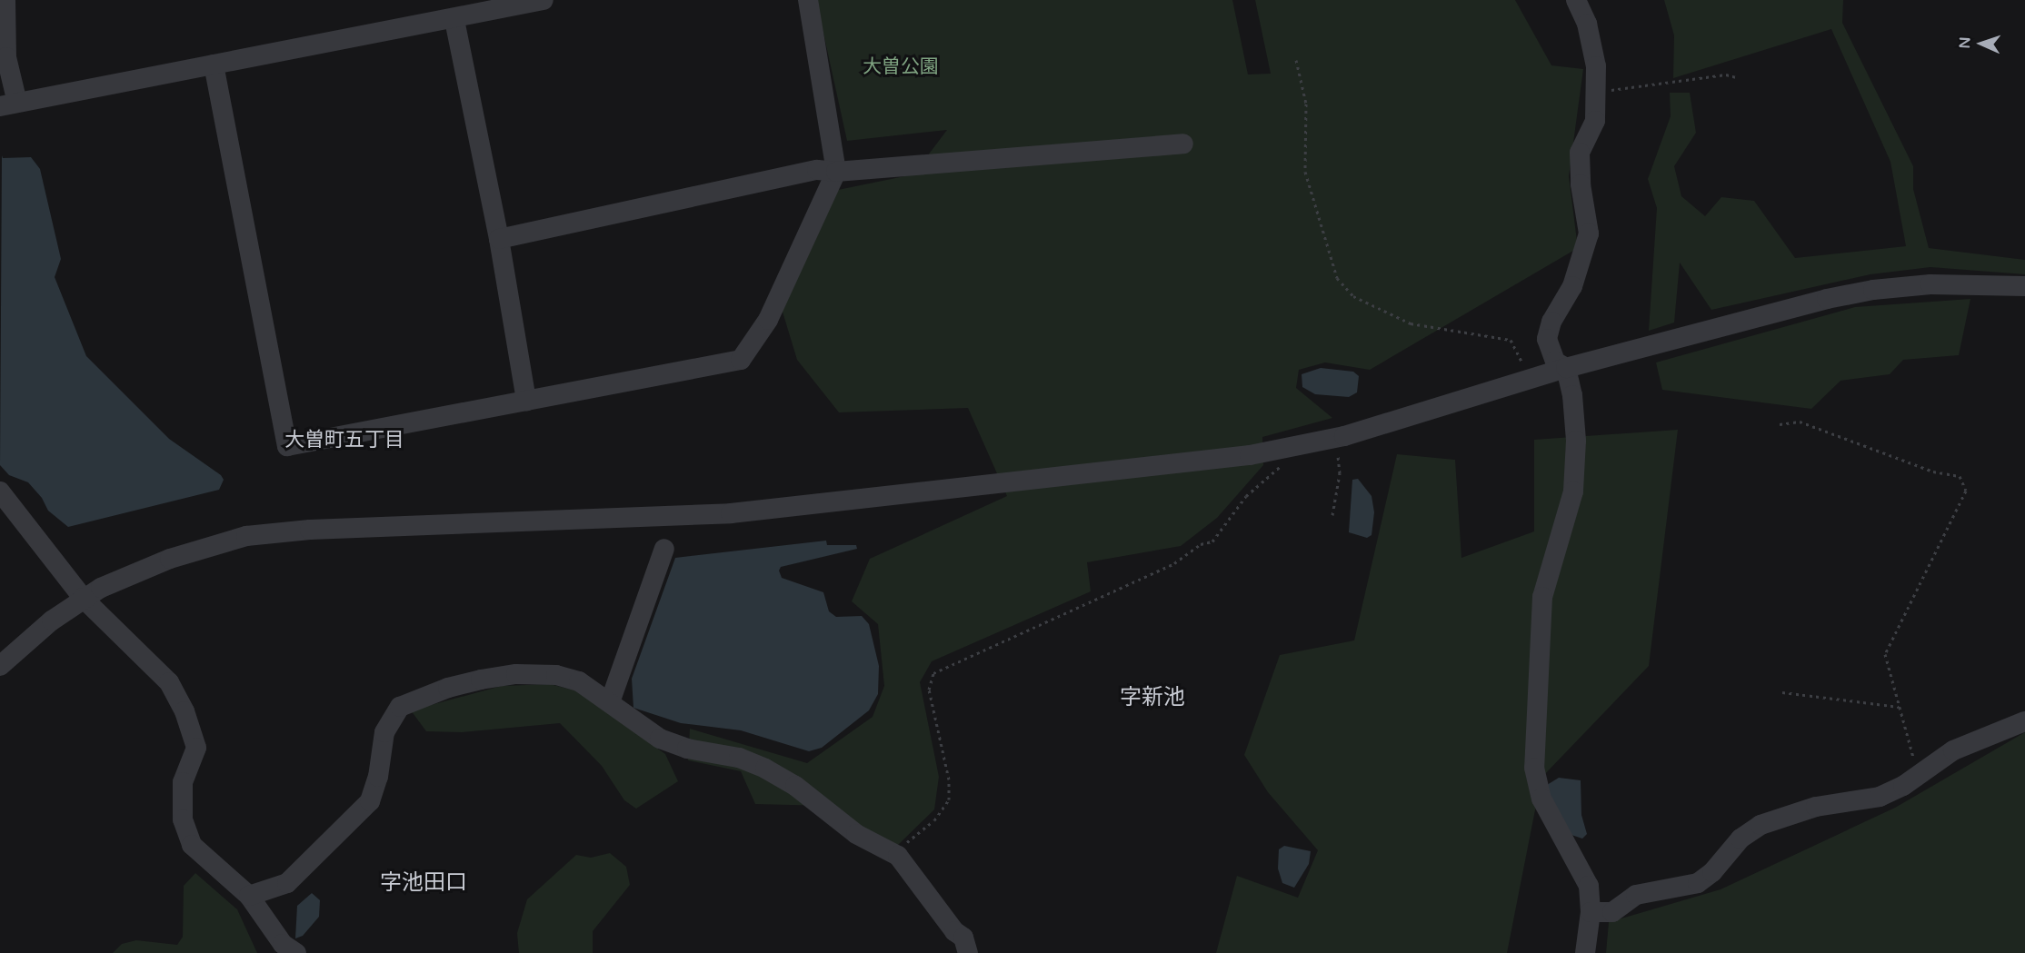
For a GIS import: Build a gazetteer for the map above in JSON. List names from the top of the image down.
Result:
{
  "districts": ["大曽町五丁目", "字新池", "字池田口"],
  "parks": ["大曽公園"],
  "north": "left"
}
